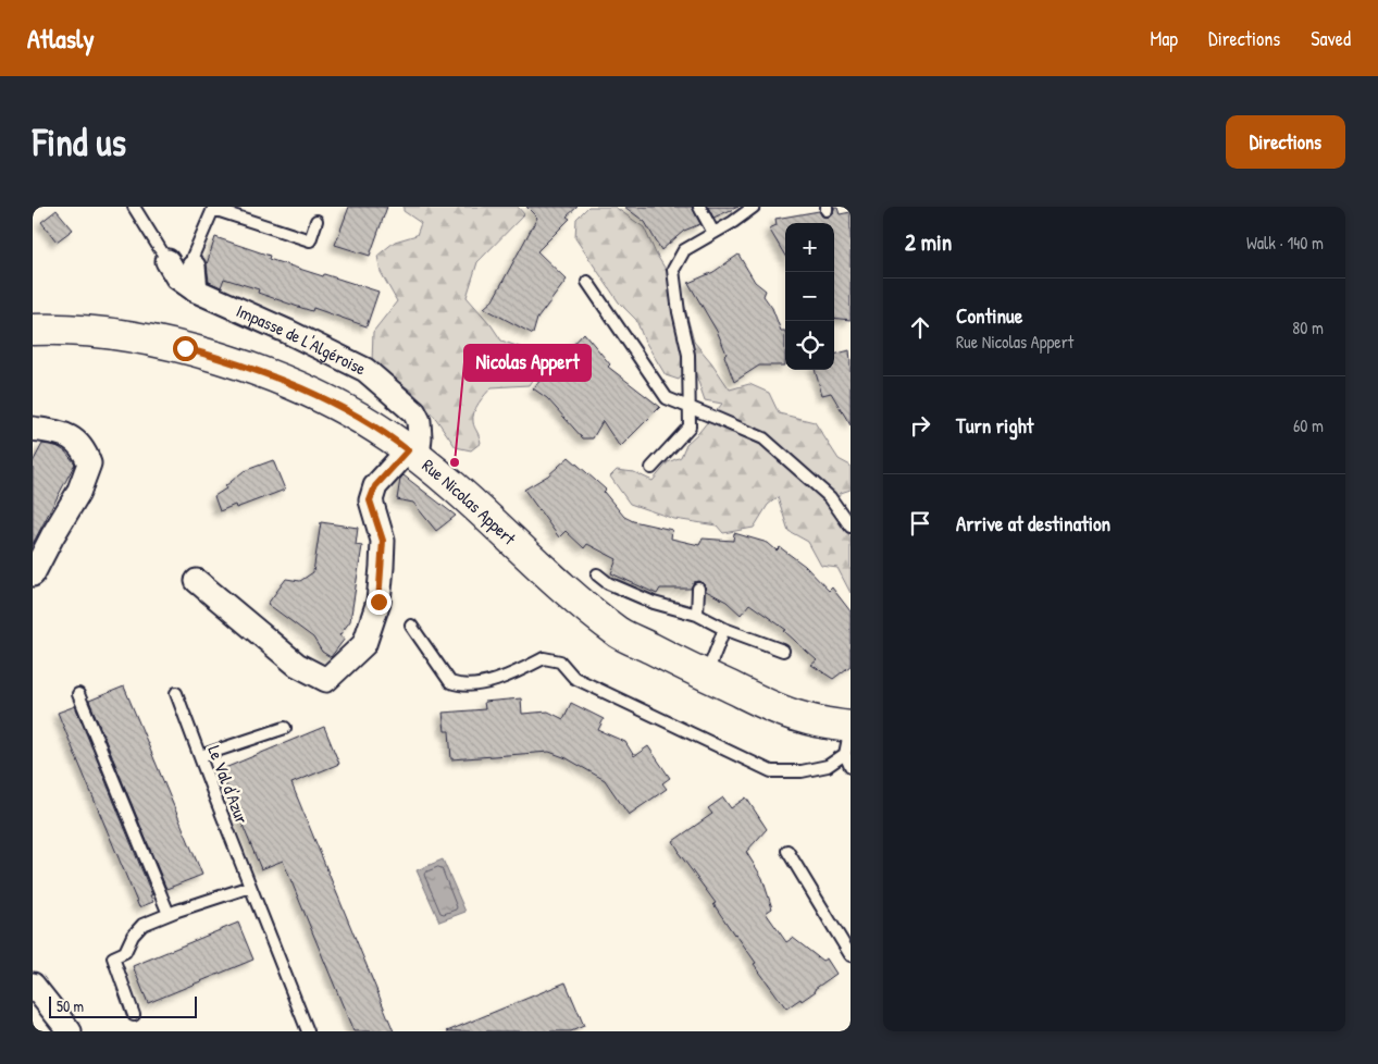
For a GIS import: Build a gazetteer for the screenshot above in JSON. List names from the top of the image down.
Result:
{
  "streets": {
    "street": ["Impasse de L'Algéroise", "Rue Nicolas Appert"],
    "lane": ["Le Val d'Azur"]
  },
  "crossings": [
    ["Impasse de L'Algéroise", "Rue Nicolas Appert"]
  ],
  "places": ["Nicolas Appert"],
  "scale_bar": "50 m",
  "page": {
    "header": "Atlasly",
    "nav": ["Map", "Directions", "Saved"],
    "buttons": "Directions",
    "title": "Find us",
    "heading": ["2 min", "Walk · 140 m"],
    "map_buttons": ["+", "−"],
    "list": [
      ["Continue", "Rue Nicolas Appert", "80 m"],
      ["Turn right", "60 m"],
      "Arrive at destination"
    ],
    "scale": "50 m"
  }
}
